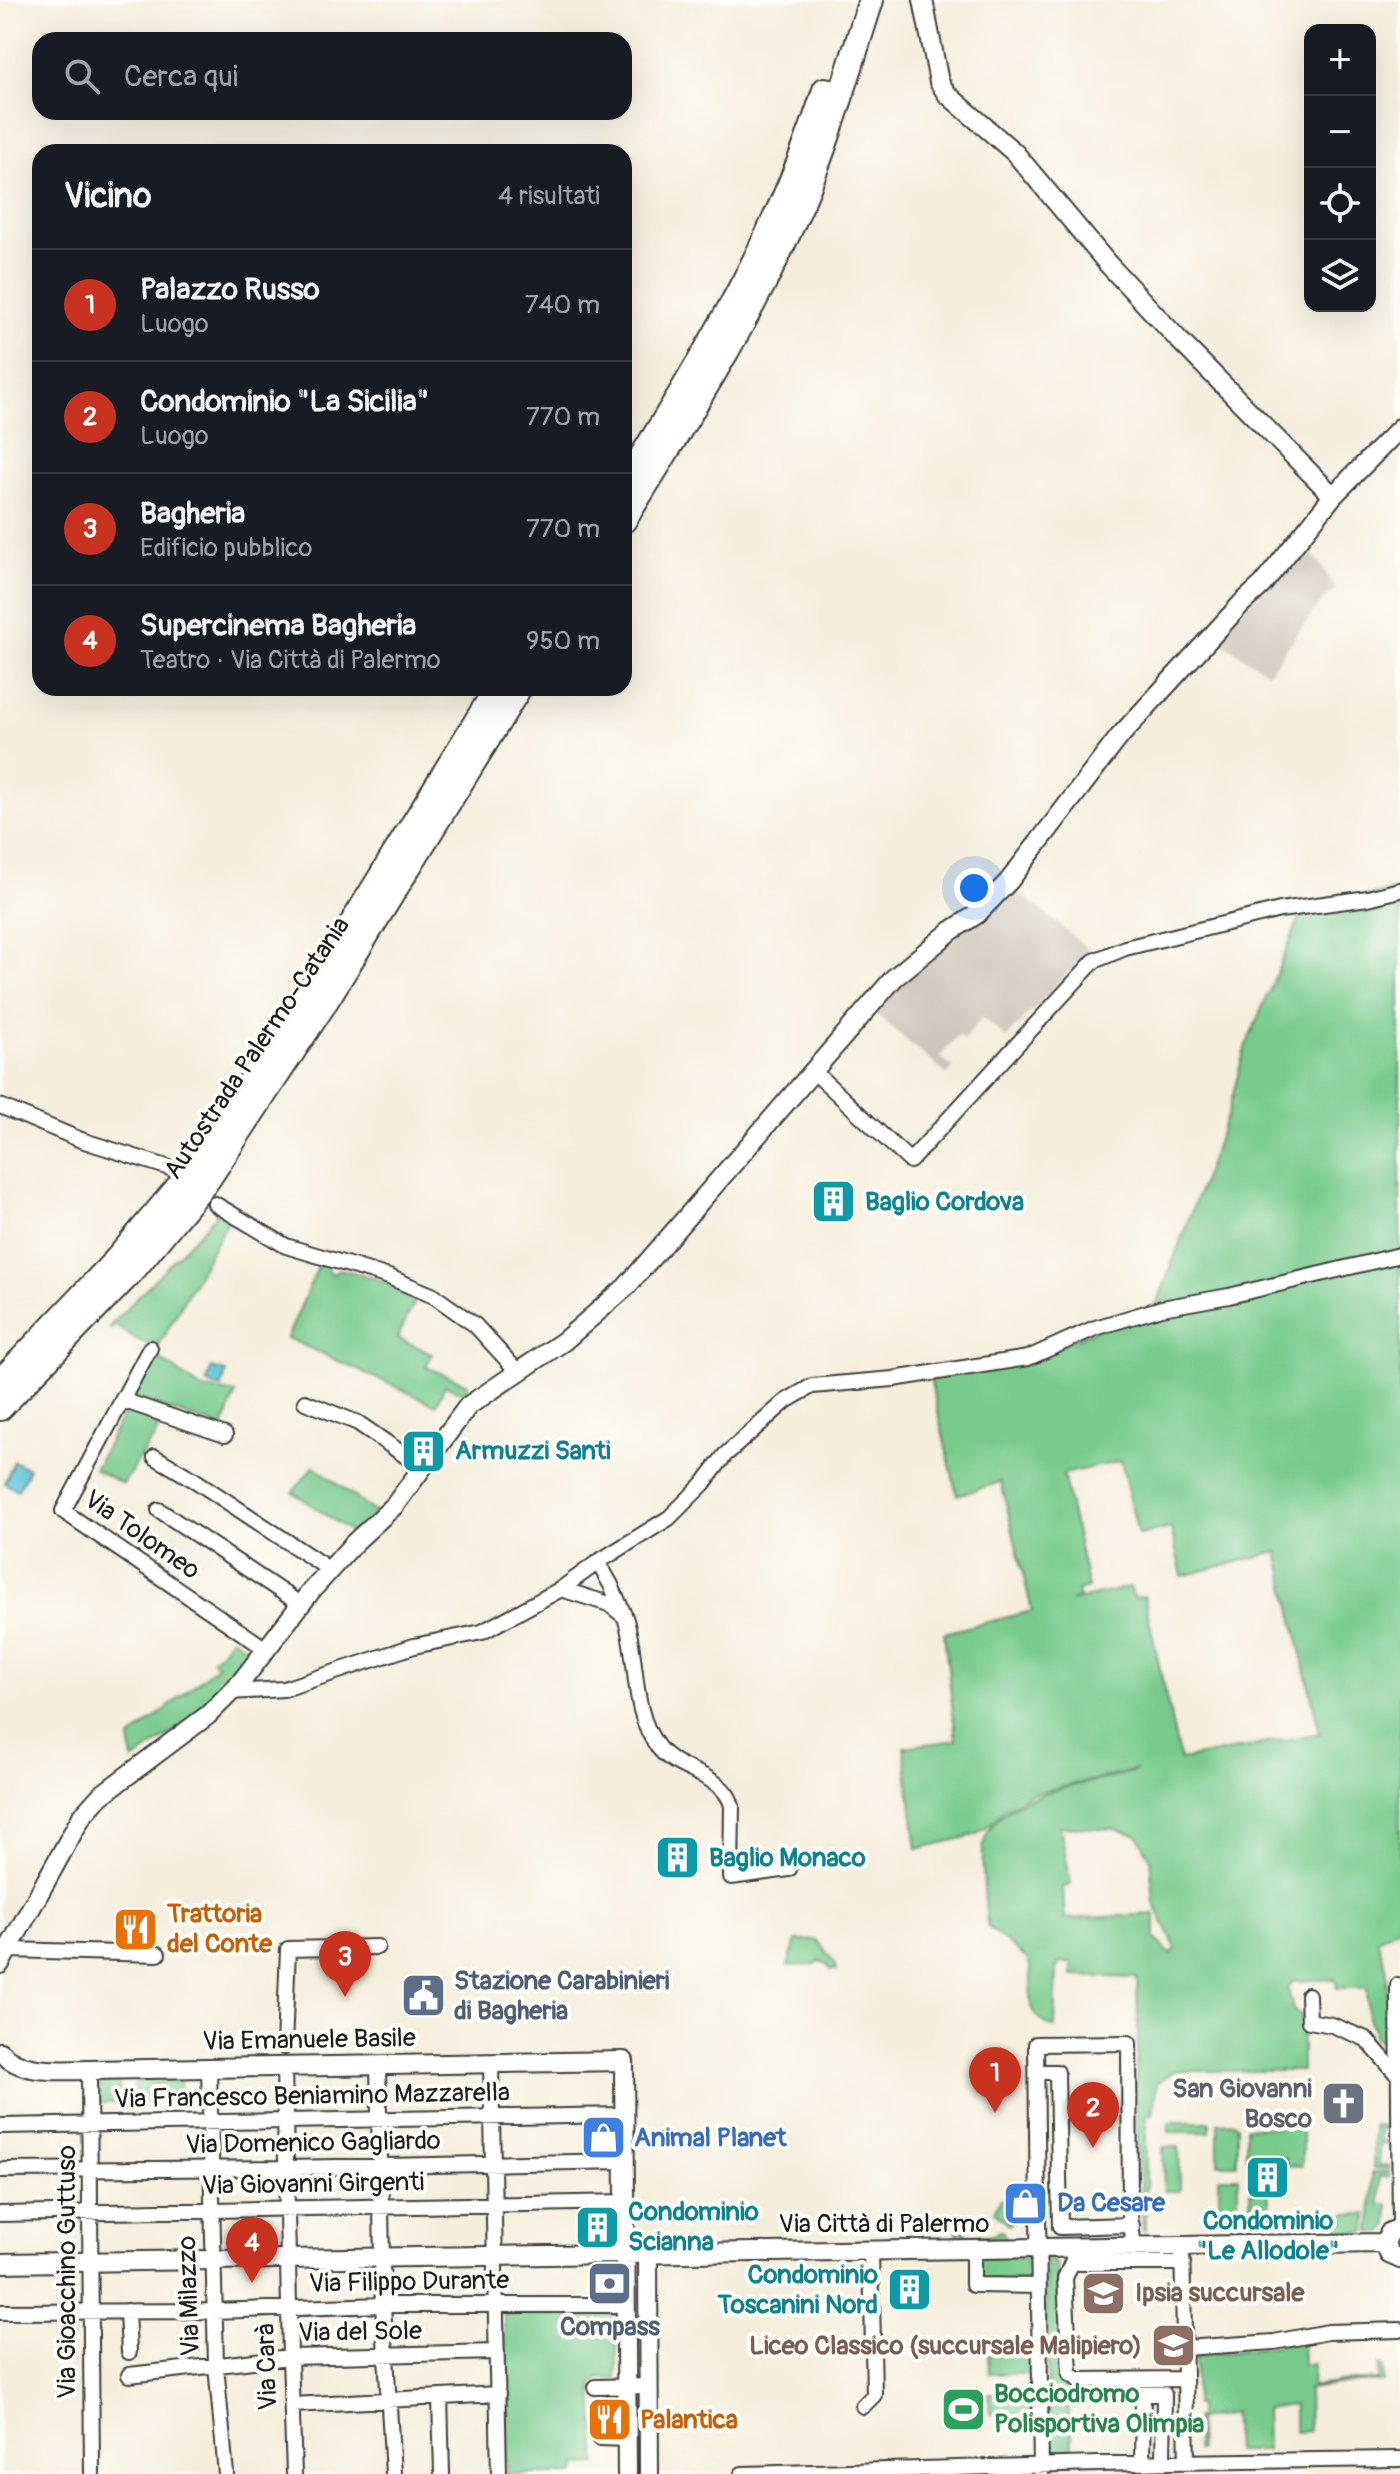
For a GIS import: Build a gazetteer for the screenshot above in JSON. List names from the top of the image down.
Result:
{
  "streets": {
    "highway": ["Autostrada Palermo-Catania"],
    "street": [
      "Via Tolomeo",
      "Via Emanuele Basile",
      "Via Francesco Beniamino Mazzarella",
      "Via Domenico Gagliardo",
      "Via Giovanni Girgenti",
      "Via Città di Palermo",
      "Via Gioacchino Guttuso",
      "Via Filippo Durante",
      "Via Milazzo",
      "Via del Sole",
      "Via Carà"
    ]
  },
  "crossings": [
    ["Via Emanuele Basile", "Via Francesco Beniamino Mazzarella"],
    ["Via Emanuele Basile", "Via Gioacchino Guttuso"],
    ["Via Emanuele Basile", "Via Milazzo"],
    ["Via Emanuele Basile", "Via Carà"],
    ["Via Francesco Beniamino Mazzarella", "Via Gioacchino Guttuso"],
    ["Via Francesco Beniamino Mazzarella", "Via Milazzo"],
    ["Via Francesco Beniamino Mazzarella", "Via Carà"],
    ["Via Domenico Gagliardo", "Via Gioacchino Guttuso"],
    ["Via Domenico Gagliardo", "Via Milazzo"],
    ["Via Domenico Gagliardo", "Via Carà"],
    ["Via Giovanni Girgenti", "Via Gioacchino Guttuso"],
    ["Via Giovanni Girgenti", "Via Milazzo"],
    ["Via Giovanni Girgenti", "Via Carà"],
    ["Via Città di Palermo", "Via Gioacchino Guttuso"],
    ["Via Città di Palermo", "Via Milazzo"],
    ["Via Città di Palermo", "Via Carà"],
    ["Via Gioacchino Guttuso", "Via Filippo Durante"],
    ["Via Filippo Durante", "Via Milazzo"],
    ["Via Filippo Durante", "Via Carà"],
    ["Via Milazzo", "Via del Sole"],
    ["Via del Sole", "Via Carà"]
  ],
  "places": {
    "building": [
      "Baglio Cordova",
      "Armuzzi Santi",
      "Baglio Monaco",
      "Condominio \"Le Allodole\"",
      "Condominio Scianna",
      "Condominio Toscanini Nord"
    ],
    "restaurant": ["Trattoria del Conte", "Palantica"],
    "public building": ["Stazione Carabinieri di Bagheria"],
    "church": ["San Giovanni Bosco"],
    "shop": ["Animal Planet", "Da Cesare"],
    "bank": ["Compass"],
    "school or university": ["Ipsia succursale", "Liceo Classico (succursale Malipiero)"],
    "sports": ["Bocciodromo Polisportiva Olimpia"]
  },
  "page": {
    "map_buttons": ["+", "−"],
    "search": "Cerca qui",
    "heading": ["Vicino", "4 risultati"],
    "list": [
      {
        "mark": "1",
        "name": "Palazzo Russo",
        "note": "Luogo",
        "value": "740 m"
      },
      {
        "mark": "2",
        "name": "Condominio \"La Sicilia\"",
        "note": "Luogo",
        "value": "770 m"
      },
      {
        "mark": "3",
        "name": "Bagheria",
        "note": "Edificio pubblico",
        "value": "770 m"
      },
      {
        "mark": "4",
        "name": "Supercinema Bagheria",
        "note": "Teatro · Via Città di Palermo",
        "value": "950 m"
      }
    ],
    "pins": [
      "3",
      "1",
      "2",
      "4"
    ]
  }
}
